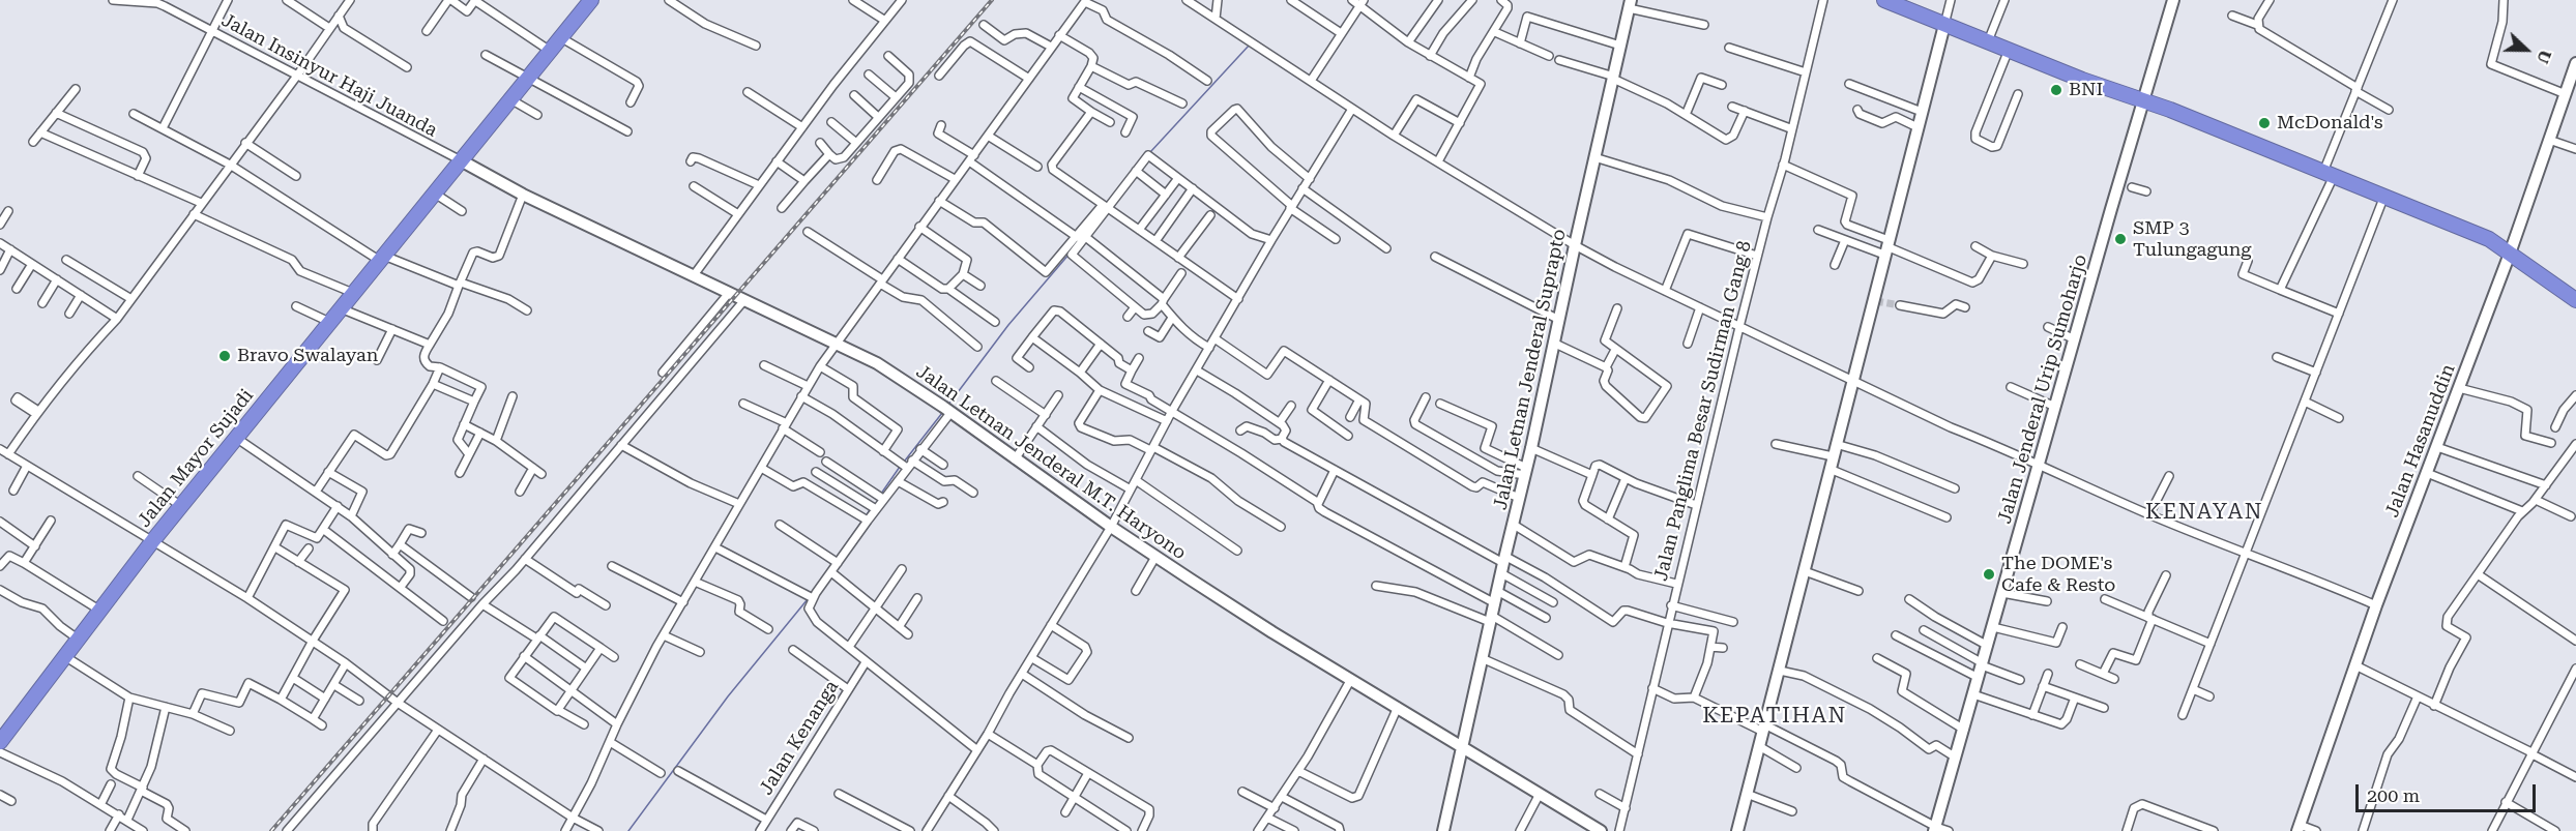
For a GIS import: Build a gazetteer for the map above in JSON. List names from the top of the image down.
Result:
{
  "streets": {
    "highway": ["Jalan Mayor Sujadi"],
    "main road": [
      "Jalan Letnan Jenderal Suprapto",
      "Jalan Jenderal Urip Sumoharjo",
      "Jalan Hasanuddin",
      "Jalan Letnan Jenderal M.T. Haryono"
    ],
    "street": ["Jalan Insinyur Haji Juanda", "Jalan Panglima Besar Sudirman Gang 8", "Jalan Kenanga"]
  },
  "crossings": [
    ["Jalan Insinyur Haji Juanda", "Jalan Mayor Sujadi"],
    ["Jalan Insinyur Haji Juanda", "Jalan Letnan Jenderal M.T. Haryono"],
    ["Jalan Letnan Jenderal Suprapto", "Jalan Letnan Jenderal M.T. Haryono"],
    ["Jalan Mayor Sujadi", "Jalan Letnan Jenderal M.T. Haryono"]
  ],
  "districts": ["KENAYAN", "KEPATIHAN"],
  "places": [
    "BNI",
    "McDonald's",
    "SMP 3 Tulungagung",
    "Bravo Swalayan",
    "The DOME's Cafe & Resto"
  ],
  "scale_bar": "200 m",
  "north": "right"
}
